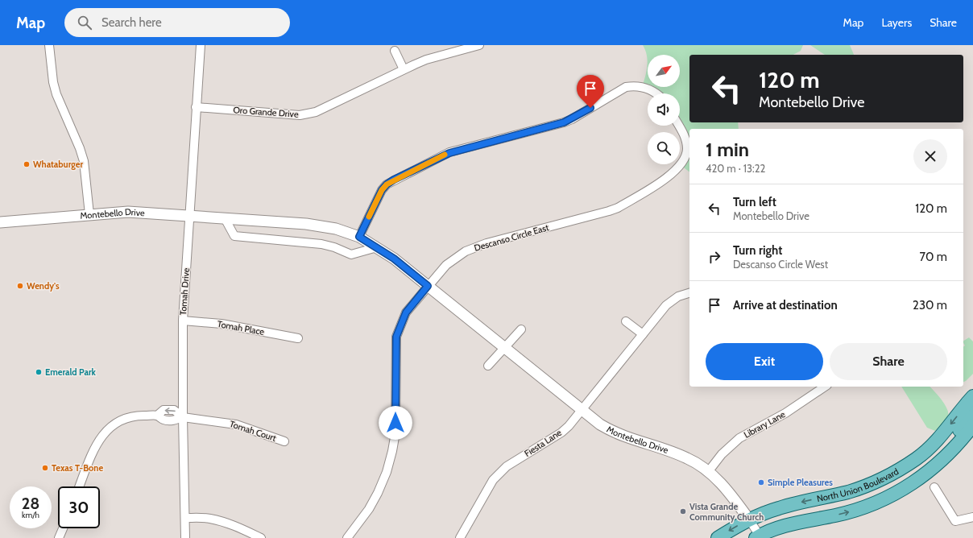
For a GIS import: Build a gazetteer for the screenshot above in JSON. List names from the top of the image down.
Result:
{
  "streets": {
    "main road": ["North Union Boulevard"],
    "street": [
      "Oro Grande Drive",
      "Montebello Drive",
      "Descanso Circle East",
      "Tomah Drive",
      "Tomah Place",
      "Library Lane",
      "Tomah Court",
      "Fiesta Lane"
    ]
  },
  "crossings": [
    ["Oro Grande Drive", "Tomah Drive"],
    ["Montebello Drive", "Descanso Circle East"],
    ["Montebello Drive", "Tomah Drive"],
    ["Montebello Drive", "Library Lane"],
    ["Montebello Drive", "Fiesta Lane"],
    ["Montebello Drive", "North Union Boulevard"],
    ["Tomah Drive", "Tomah Place"],
    ["Tomah Drive", "Tomah Court"]
  ],
  "places": [
    "Whataburger",
    "Wendy's",
    "Emerald Park",
    "Texas T-Bone",
    "Simple Pleasures",
    "Vista Grande Community Church"
  ],
  "north": "top right",
  "page": {
    "header": "Map",
    "search": "Search here",
    "nav": ["Map", "Layers", "Share"],
    "turn": ["120 m", "Montebello Drive"],
    "heading": ["1 min", "420 m · 13:22"],
    "list": [
      {
        "name": "Turn left",
        "note": "Montebello Drive",
        "value": "120 m"
      },
      {
        "name": "Turn right",
        "note": "Descanso Circle West",
        "value": "70 m"
      },
      {
        "name": "Arrive at destination",
        "value": "230 m"
      }
    ],
    "buttons": ["Exit", "Share"],
    "speed": "28 km/h",
    "limit": "30"
  }
}
